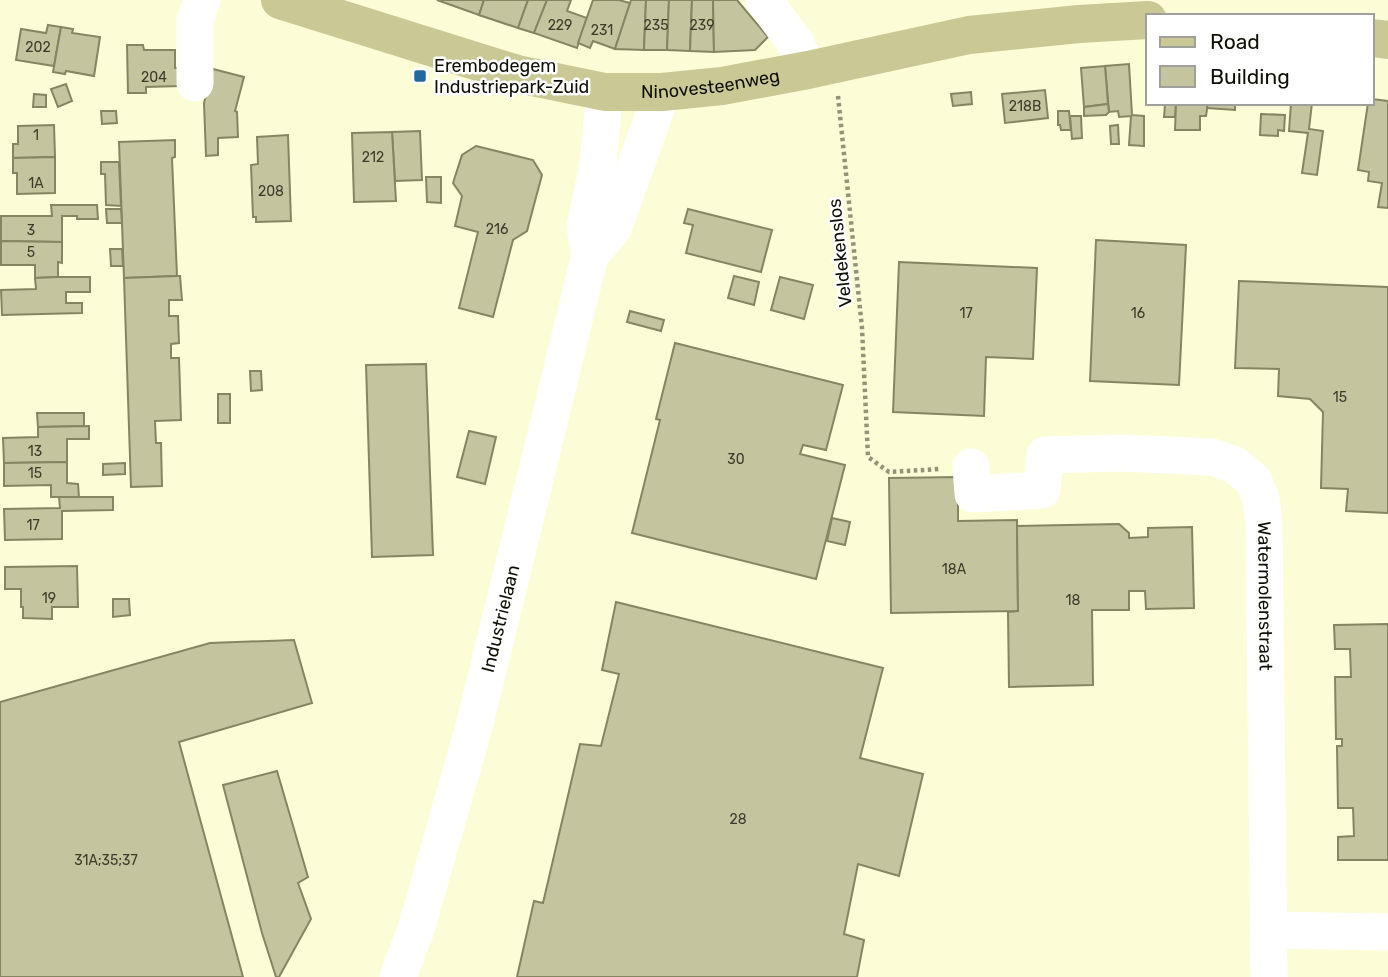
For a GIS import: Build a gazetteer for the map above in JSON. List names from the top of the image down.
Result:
{
  "streets": {
    "main road": ["Ninovesteenweg"],
    "street": ["Watermolenstraat", "Industrielaan"],
    "path": ["Veldekenslos"]
  },
  "crossings": [
    ["Ninovesteenweg", "Veldekenslos"],
    ["Ninovesteenweg", "Industrielaan"],
    ["Veldekenslos", "Watermolenstraat"]
  ],
  "places": {
    "transit": ["Erembodegem Industriepark-Zuid"]
  },
  "house_numbers": [
    "229",
    "235",
    "239",
    "231",
    "202",
    "204",
    "218B",
    "1",
    "212",
    "1A",
    "208",
    "216",
    "3",
    "5",
    "17",
    "16",
    "15",
    "13",
    "30",
    "15",
    "17",
    "18A",
    "19",
    "18",
    "28",
    "31A;35;37"
  ],
  "legend": ["Road", "Building"]
}
